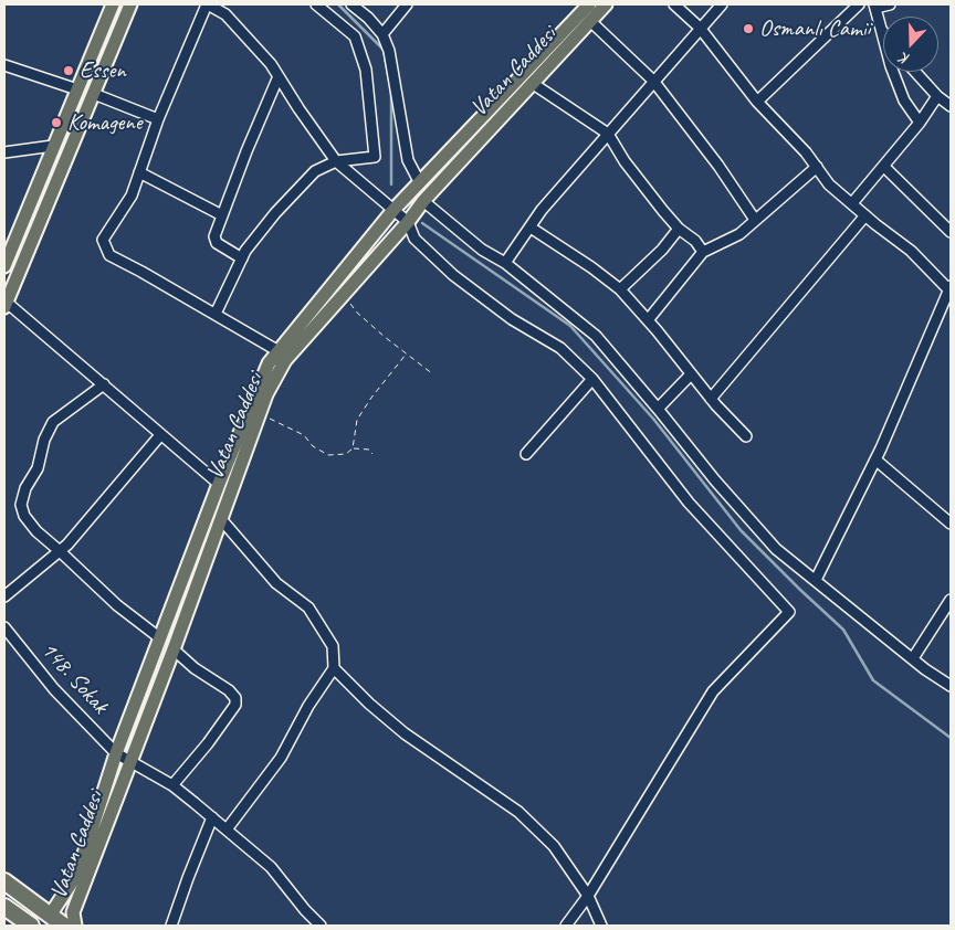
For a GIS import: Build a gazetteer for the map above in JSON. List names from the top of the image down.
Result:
{
  "streets": {
    "main road": ["Vatan Caddesi"],
    "street": ["148. Sokak"]
  },
  "crossings": [
    ["Vatan Caddesi", "148. Sokak"]
  ],
  "places": ["Osmanlı Camii", "Essen", "Komagene"],
  "north": "bottom"
}
